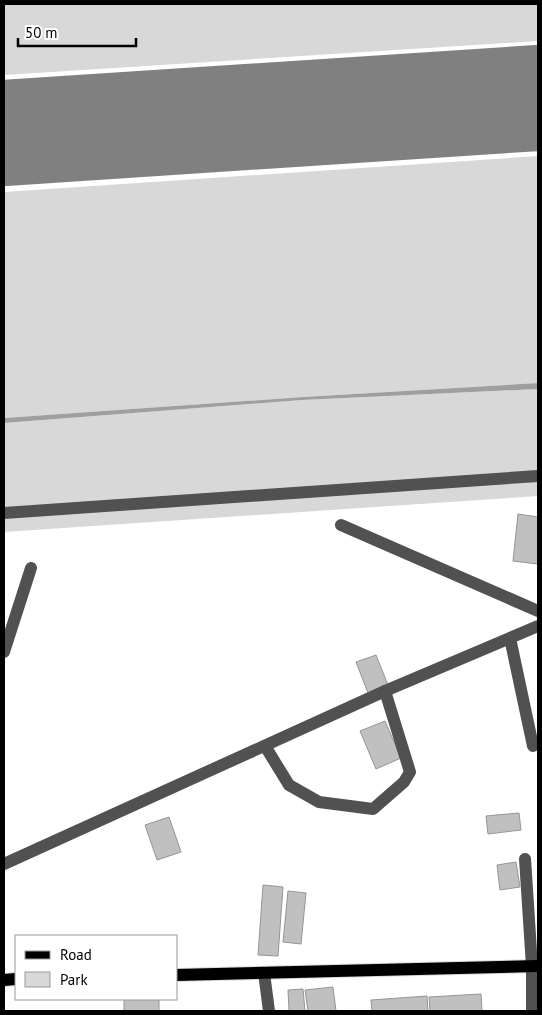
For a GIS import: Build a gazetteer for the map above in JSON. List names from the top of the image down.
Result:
{
  "legend": ["Road", "Park"],
  "scale_bar": "50 m"
}
